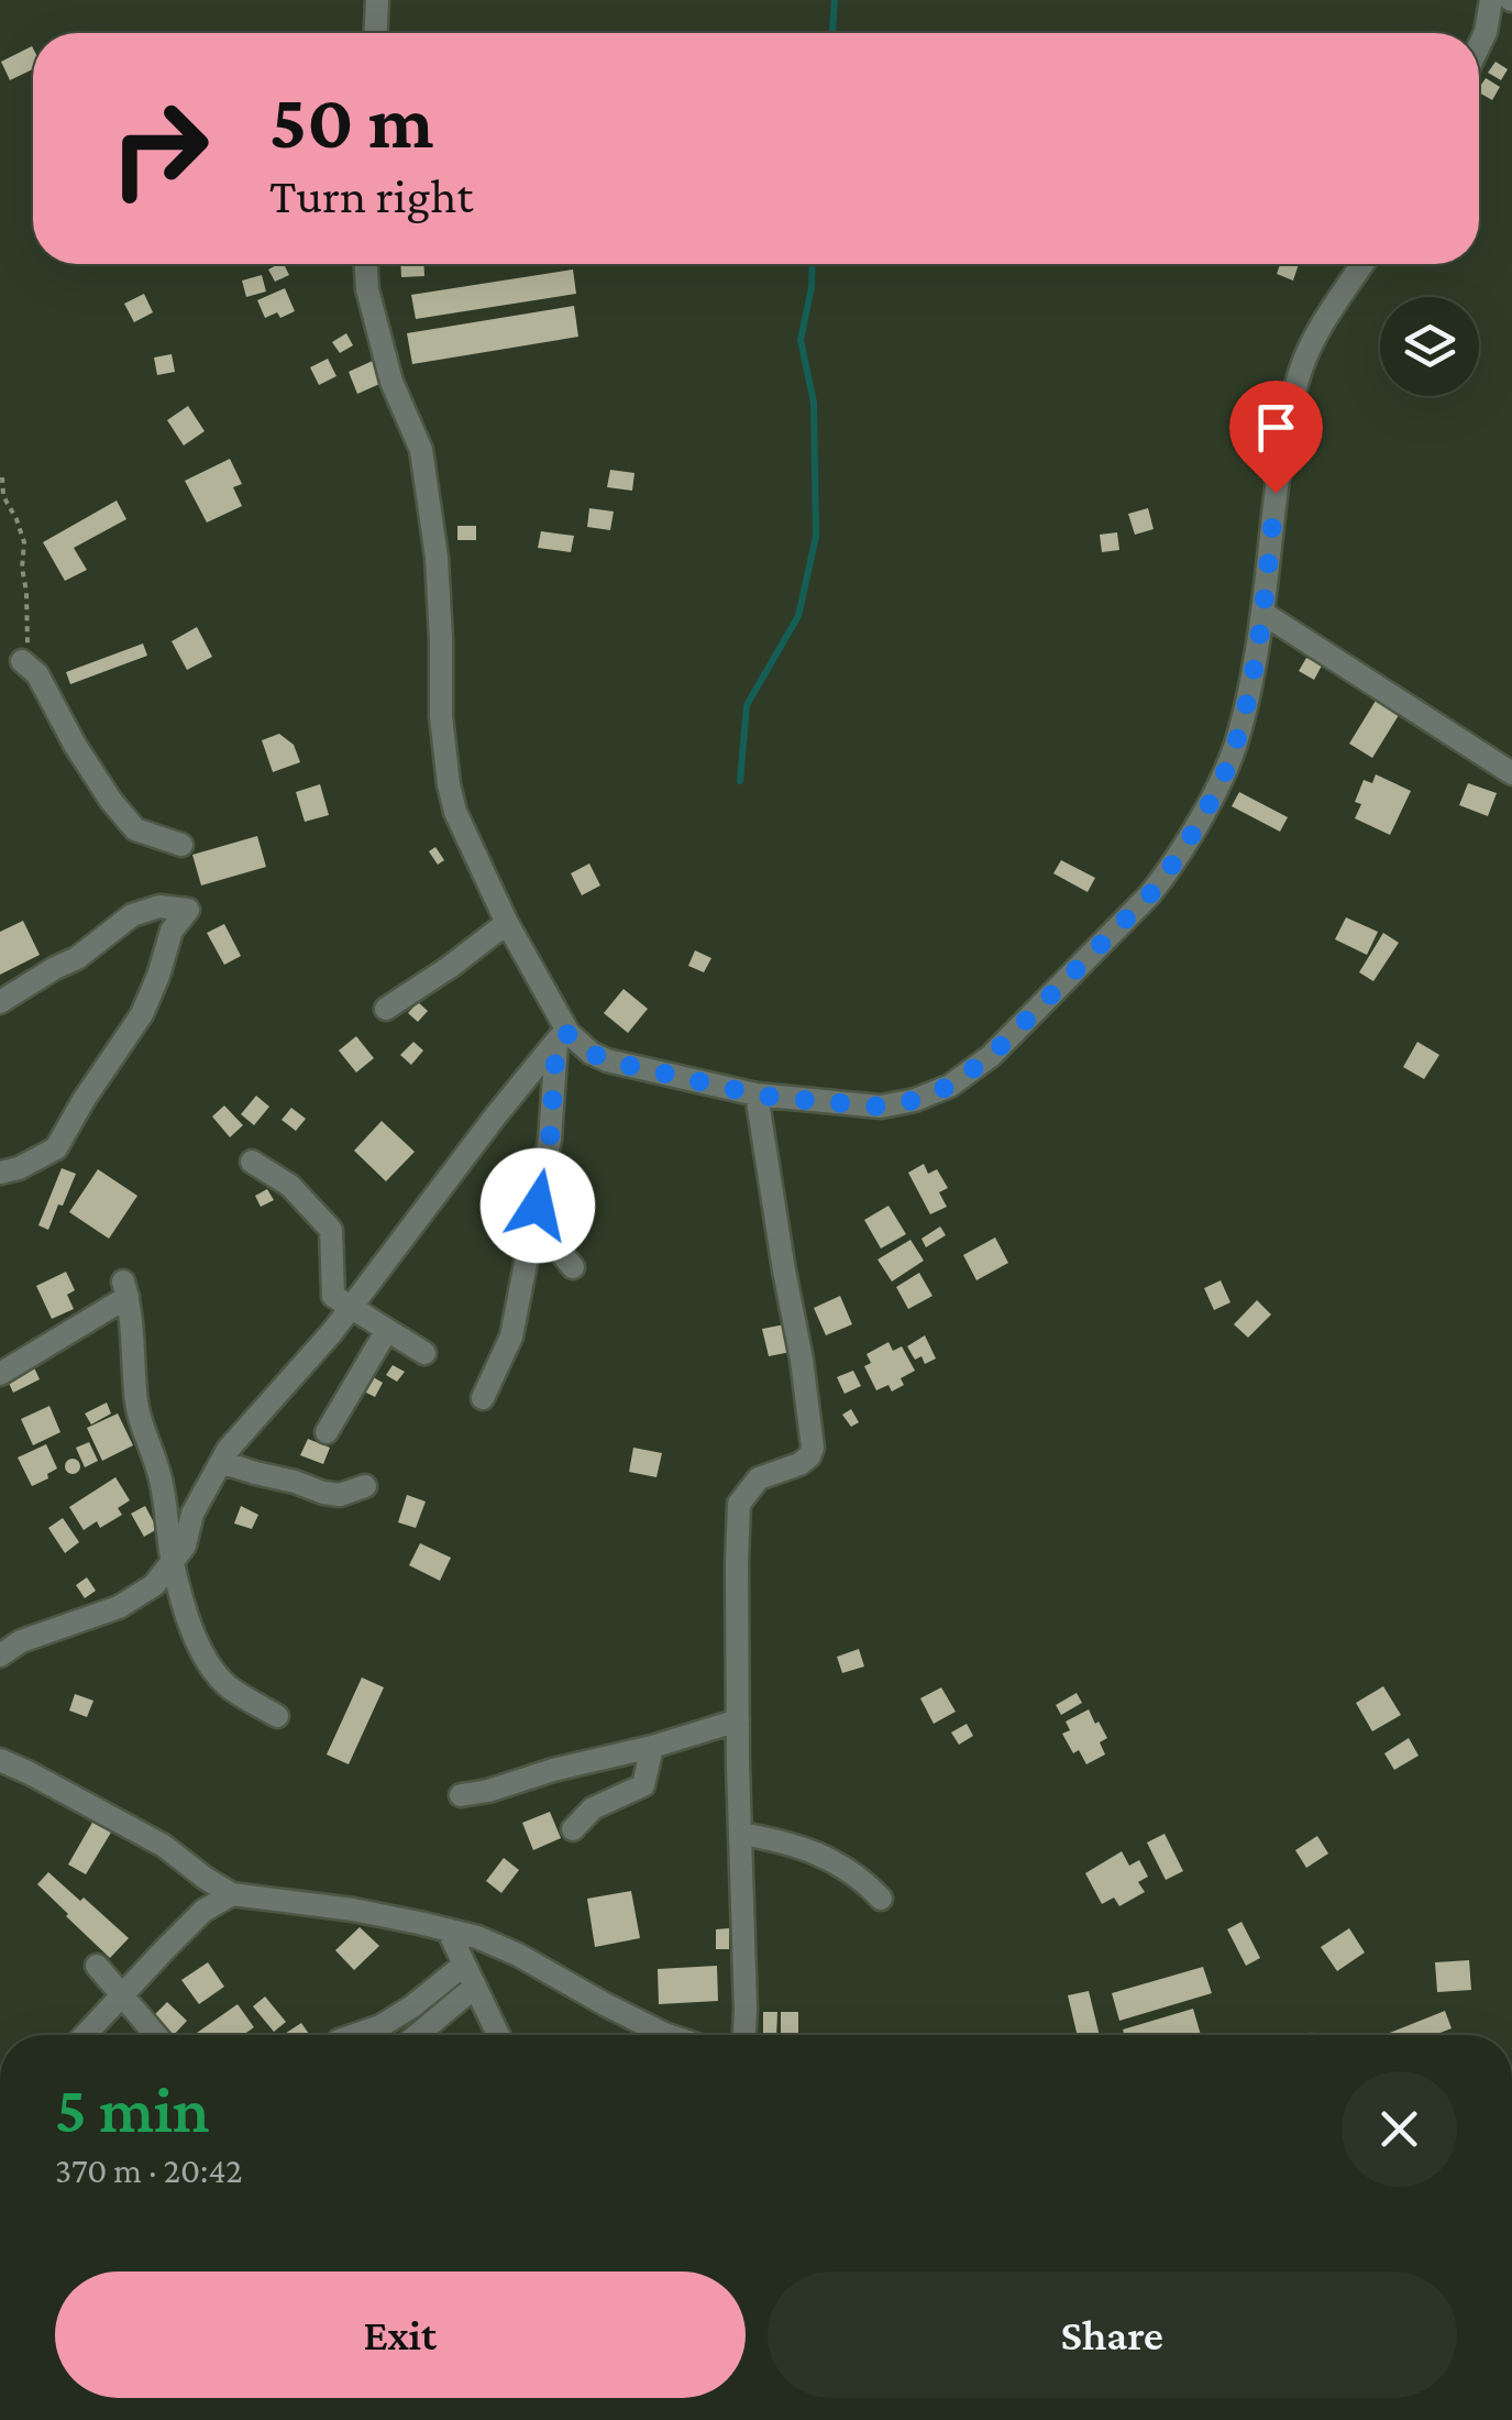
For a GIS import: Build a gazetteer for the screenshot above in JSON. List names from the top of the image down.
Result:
{
  "page": {
    "turn": ["50 m", "Turn right"],
    "heading": ["5 min", "370 m · 20:42"],
    "buttons": ["Exit", "Share"]
  }
}
